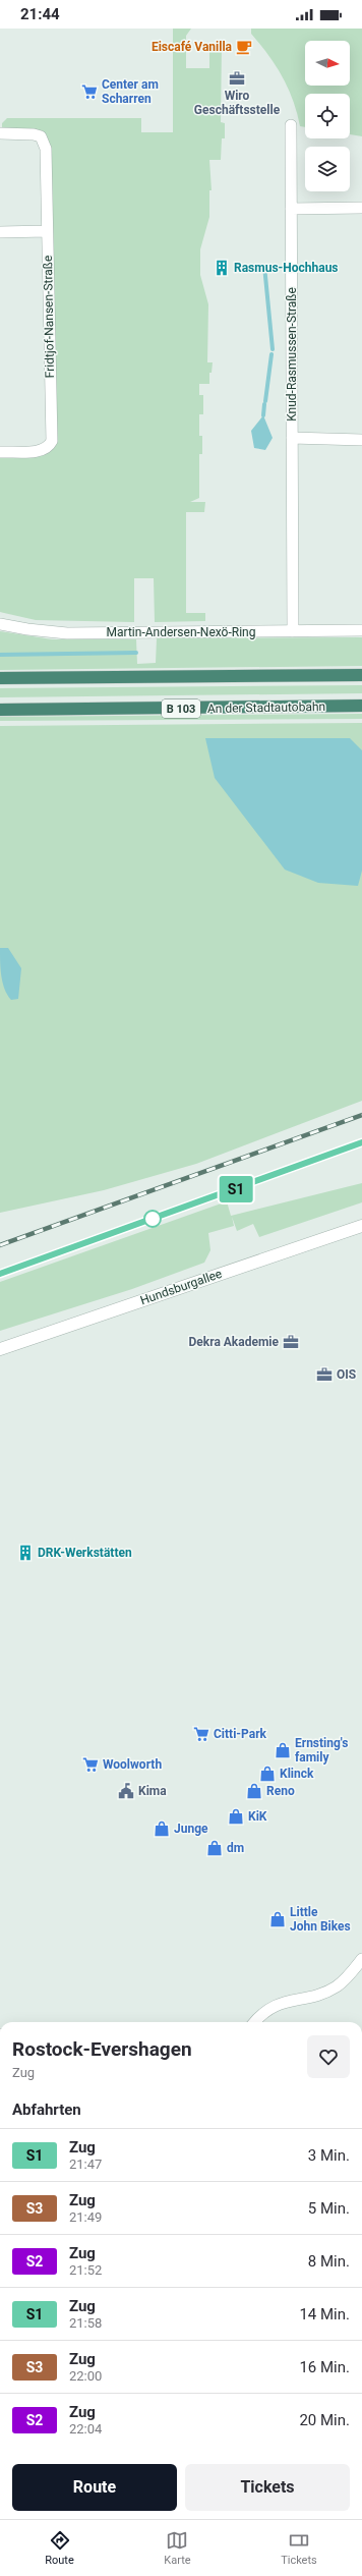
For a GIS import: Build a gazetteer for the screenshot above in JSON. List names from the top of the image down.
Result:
{
  "streets": {
    "highway": ["An der Stadtautobahn", "B 103"],
    "street": [
      "Fridtjof-Nansen-Straße",
      "Knud-Rasmussen-Straße",
      "Martin-Andersen-Nexö-Ring",
      "Hundsburgallee"
    ]
  },
  "crossings": [
    ["Knud-Rasmussen-Straße", "Martin-Andersen-Nexö-Ring"]
  ],
  "places": {
    "cafe": ["Eiscafé Vanilla"],
    "office": ["Wiro Geschäftsstelle", "Dekra Akademie", "OIS"],
    "supermarket": ["Center am Scharren", "Citti-Park", "Woolworth"],
    "building": ["Rasmus-Hochhaus", "DRK-Werkstätten"],
    "shop": [
      "Ernsting's family",
      "Klinck",
      "Reno",
      "KiK",
      "Junge",
      "dm",
      "Little John Bikes"
    ],
    "public building": ["Kima"]
  },
  "north": "right",
  "page": {
    "status": "21:44",
    "on_map": "S1",
    "heading": [
      ["Rostock-Evershagen", "Zug"],
      "Abfahrten"
    ],
    "list": [
      {
        "mark": "S1",
        "name": "Zug",
        "note": "21:47",
        "value": "3 Min."
      },
      {
        "mark": "S3",
        "name": "Zug",
        "note": "21:49",
        "value": "5 Min."
      },
      {
        "mark": "S2",
        "name": "Zug",
        "note": "21:52",
        "value": "8 Min."
      },
      {
        "mark": "S1",
        "name": "Zug",
        "note": "21:58",
        "value": "14 Min."
      },
      {
        "mark": "S3",
        "name": "Zug",
        "note": "22:00",
        "value": "16 Min."
      },
      {
        "mark": "S2",
        "name": "Zug",
        "note": "22:04",
        "value": "20 Min."
      }
    ],
    "buttons": ["Route", "Tickets"],
    "tabs": ["Route", "Karte", "Tickets"]
  }
}
